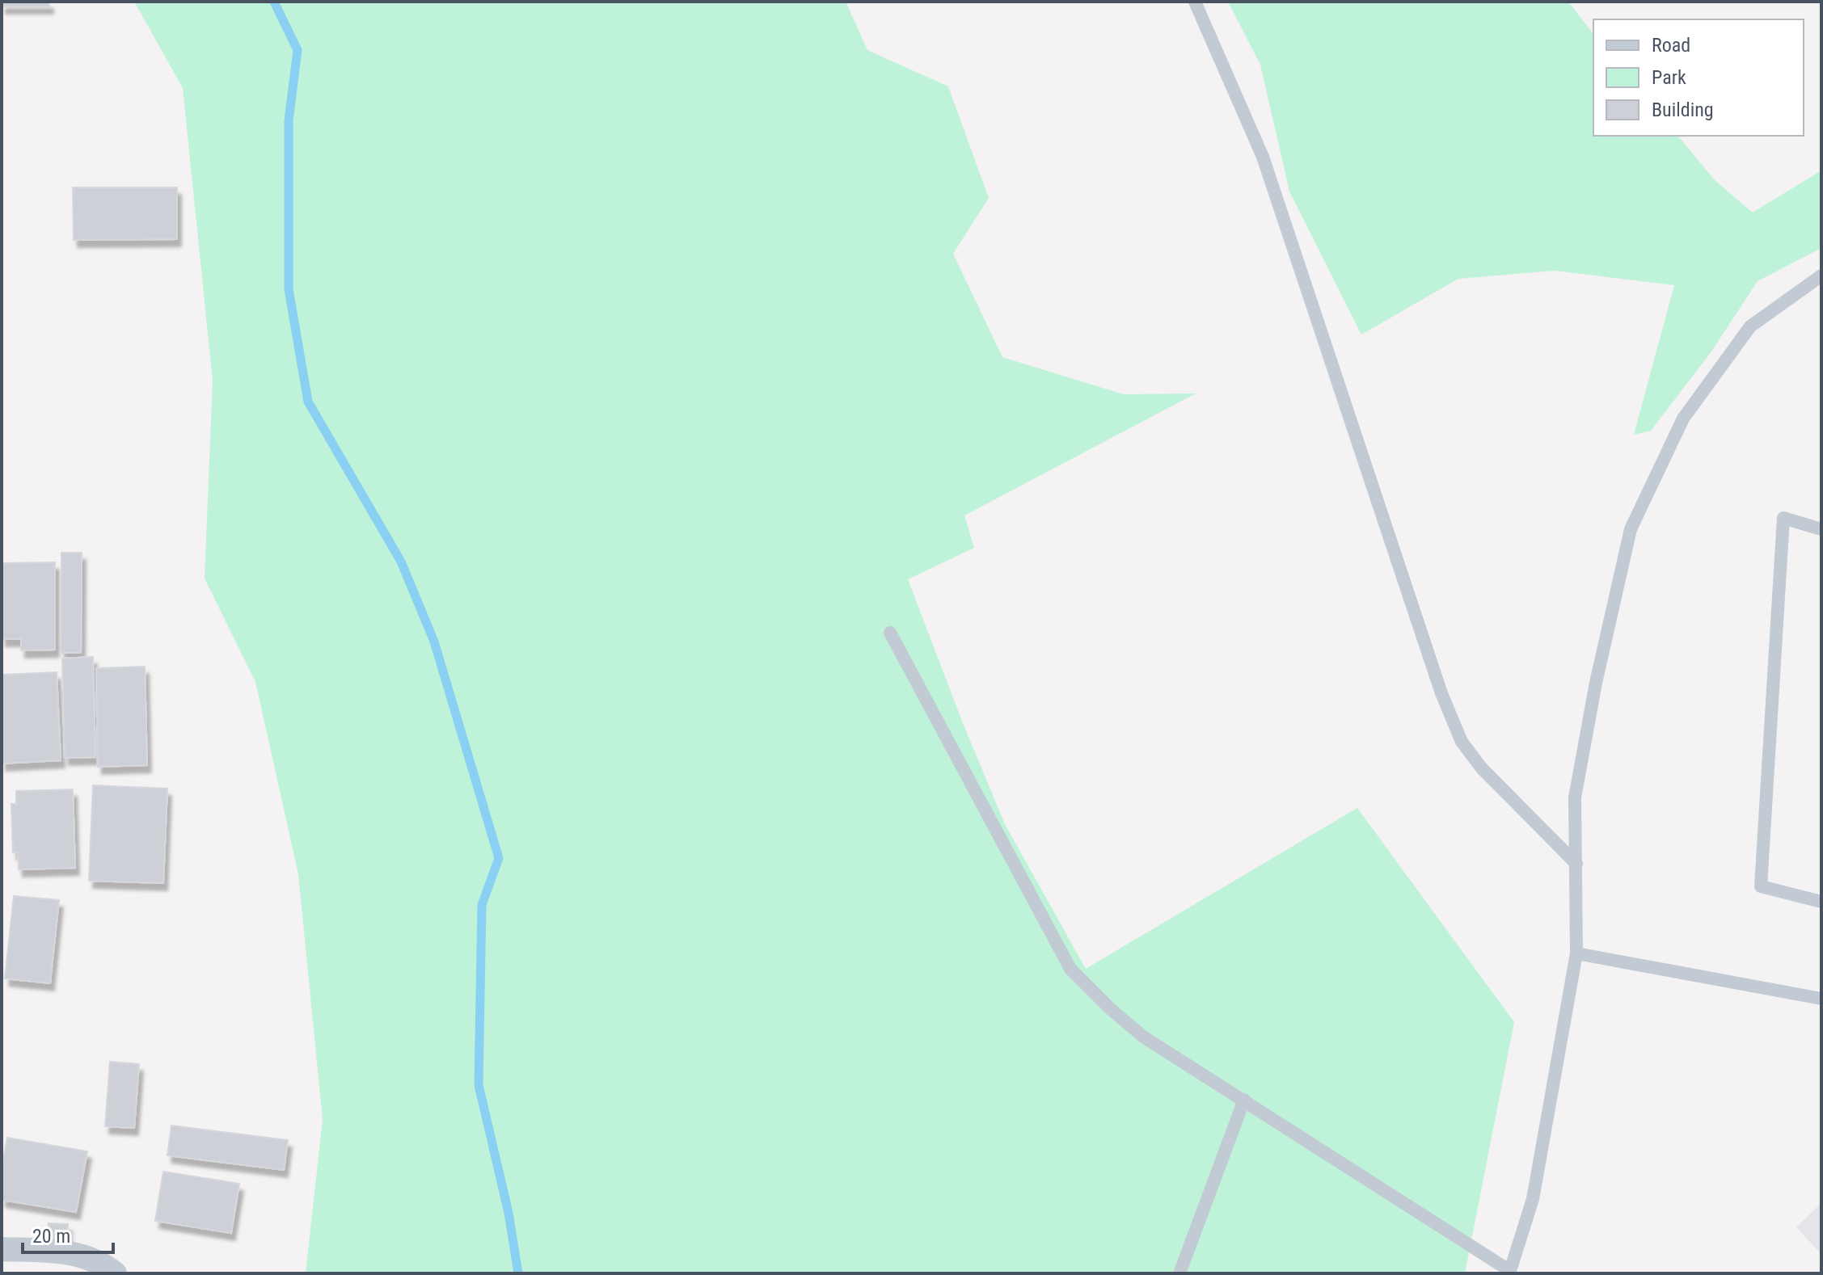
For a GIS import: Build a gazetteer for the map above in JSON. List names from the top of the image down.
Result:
{
  "legend": ["Road", "Park", "Building"],
  "scale_bar": "20 m"
}
